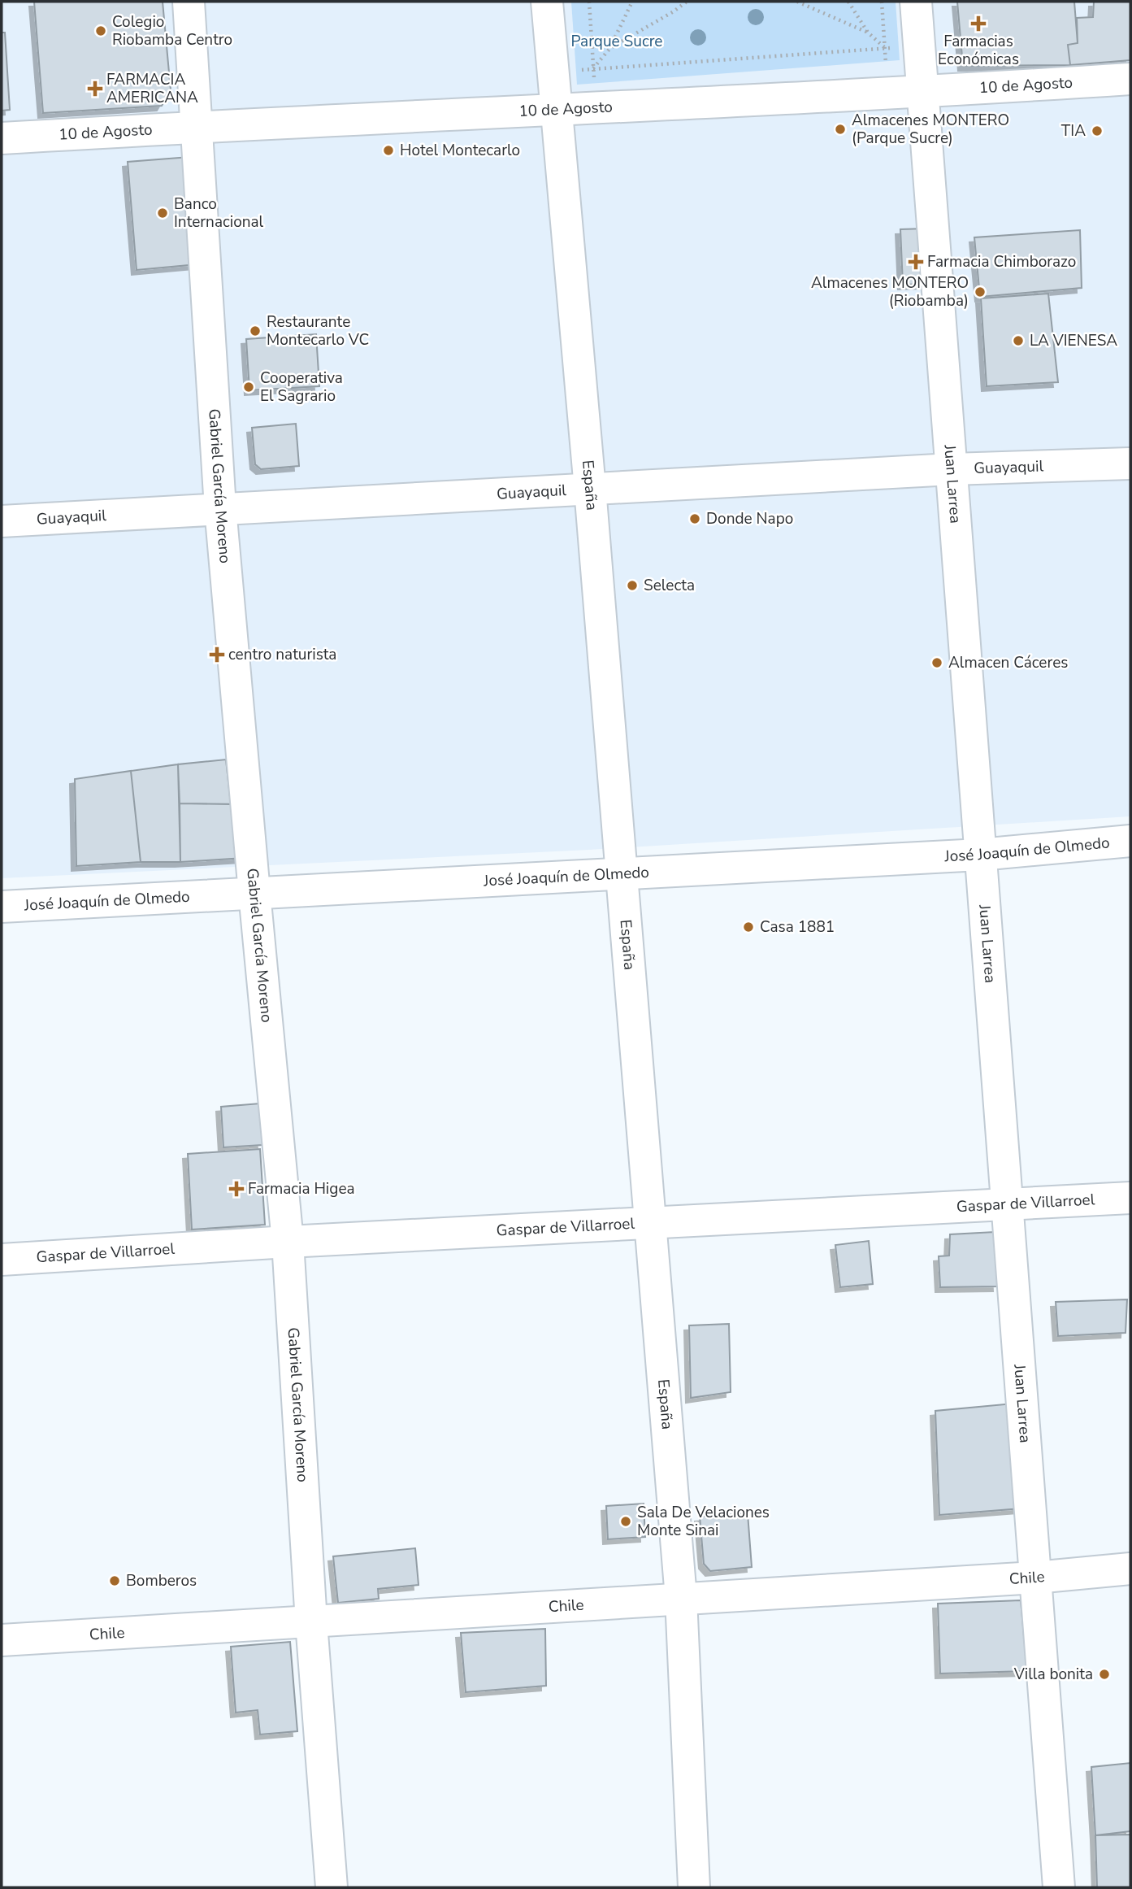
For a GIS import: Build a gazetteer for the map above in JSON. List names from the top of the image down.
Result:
{
  "streets": {
    "street": [
      "10 de Agosto",
      "Guayaquil",
      "España",
      "Juan Larrea",
      "Gabriel García Moreno",
      "José Joaquín de Olmedo",
      "Gaspar de Villarroel",
      "Chile"
    ]
  },
  "crossings": [
    ["10 de Agosto", "España"],
    ["10 de Agosto", "Juan Larrea"],
    ["10 de Agosto", "Gabriel García Moreno"],
    ["Guayaquil", "España"],
    ["Guayaquil", "Juan Larrea"],
    ["Guayaquil", "Gabriel García Moreno"],
    ["España", "José Joaquín de Olmedo"],
    ["España", "Gaspar de Villarroel"],
    ["España", "Chile"],
    ["Juan Larrea", "José Joaquín de Olmedo"],
    ["Juan Larrea", "Gaspar de Villarroel"],
    ["Juan Larrea", "Chile"],
    ["Gabriel García Moreno", "José Joaquín de Olmedo"],
    ["Gabriel García Moreno", "Gaspar de Villarroel"],
    ["Gabriel García Moreno", "Chile"]
  ],
  "parks": ["Parque Sucre"],
  "places": {
    "health": [
      "Farmacias Económicas",
      "FARMACIA AMERICANA",
      "Farmacia Chimborazo",
      "centro naturista",
      "Farmacia Higea"
    ],
    "other": [
      "Colegio Riobamba Centro",
      "Almacenes MONTERO (Parque Sucre)",
      "TIA",
      "Hotel Montecarlo",
      "Banco Internacional",
      "Almacenes MONTERO (Riobamba)",
      "Restaurante Montecarlo VC",
      "LA VIENESA",
      "Cooperativa El Sagrario",
      "Donde Napo",
      "Selecta",
      "Almacen Cáceres",
      "Casa 1881",
      "Sala De Velaciones Monte Sinai",
      "Bomberos",
      "Villa bonita"
    ]
  }
}
